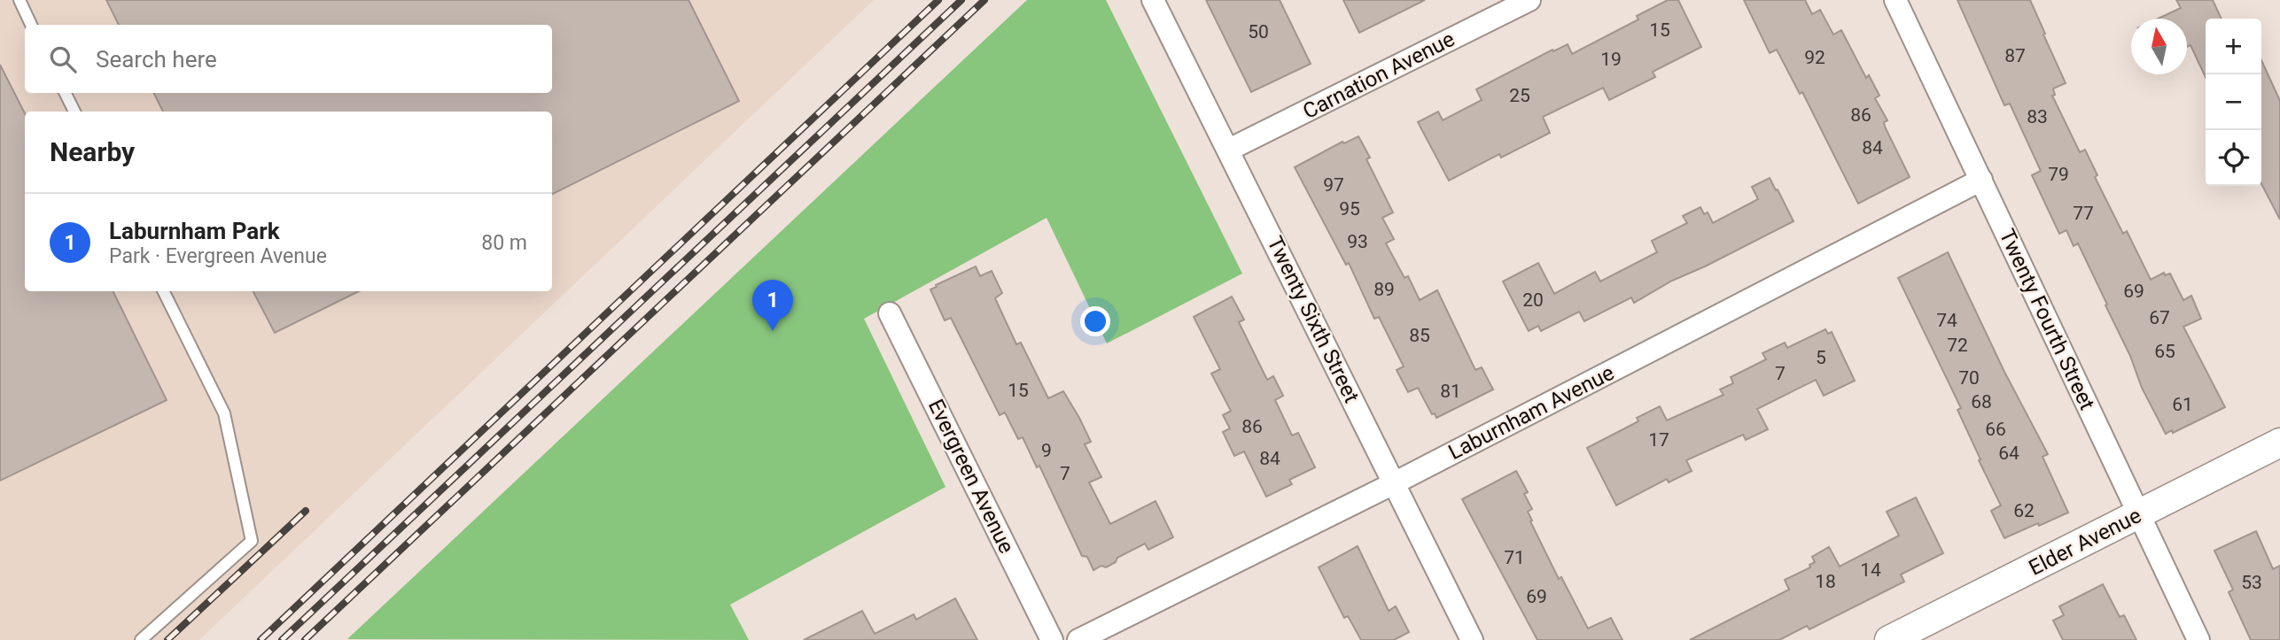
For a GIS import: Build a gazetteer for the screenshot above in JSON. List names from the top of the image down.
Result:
{
  "streets": {
    "street": [
      "Carnation Avenue",
      "Twenty Sixth Street",
      "Twenty Fourth Street",
      "Laburnham Avenue",
      "Evergreen Avenue",
      "Elder Avenue"
    ]
  },
  "crossings": [
    ["Carnation Avenue", "Twenty Sixth Street"],
    ["Twenty Sixth Street", "Laburnham Avenue"],
    ["Twenty Fourth Street", "Laburnham Avenue"],
    ["Twenty Fourth Street", "Elder Avenue"]
  ],
  "house_numbers": [
    "15",
    "50",
    "87",
    "92",
    "19",
    "25",
    "86",
    "83",
    "84",
    "79",
    "97",
    "95",
    "77",
    "93",
    "89",
    "69",
    "20",
    "67",
    "74",
    "85",
    "72",
    "65",
    "5",
    "7",
    "70",
    "15",
    "81",
    "68",
    "61",
    "86",
    "66",
    "17",
    "9",
    "64",
    "84",
    "7",
    "62",
    "71",
    "14",
    "18",
    "53",
    "69"
  ],
  "north": "top",
  "page": {
    "map_buttons": ["+", "−"],
    "search": "Search here",
    "heading": "Nearby",
    "list": [
      {
        "mark": "1",
        "name": "Laburnham Park",
        "note": "Park · Evergreen Avenue",
        "value": "80 m"
      }
    ],
    "pins": "1"
  }
}
